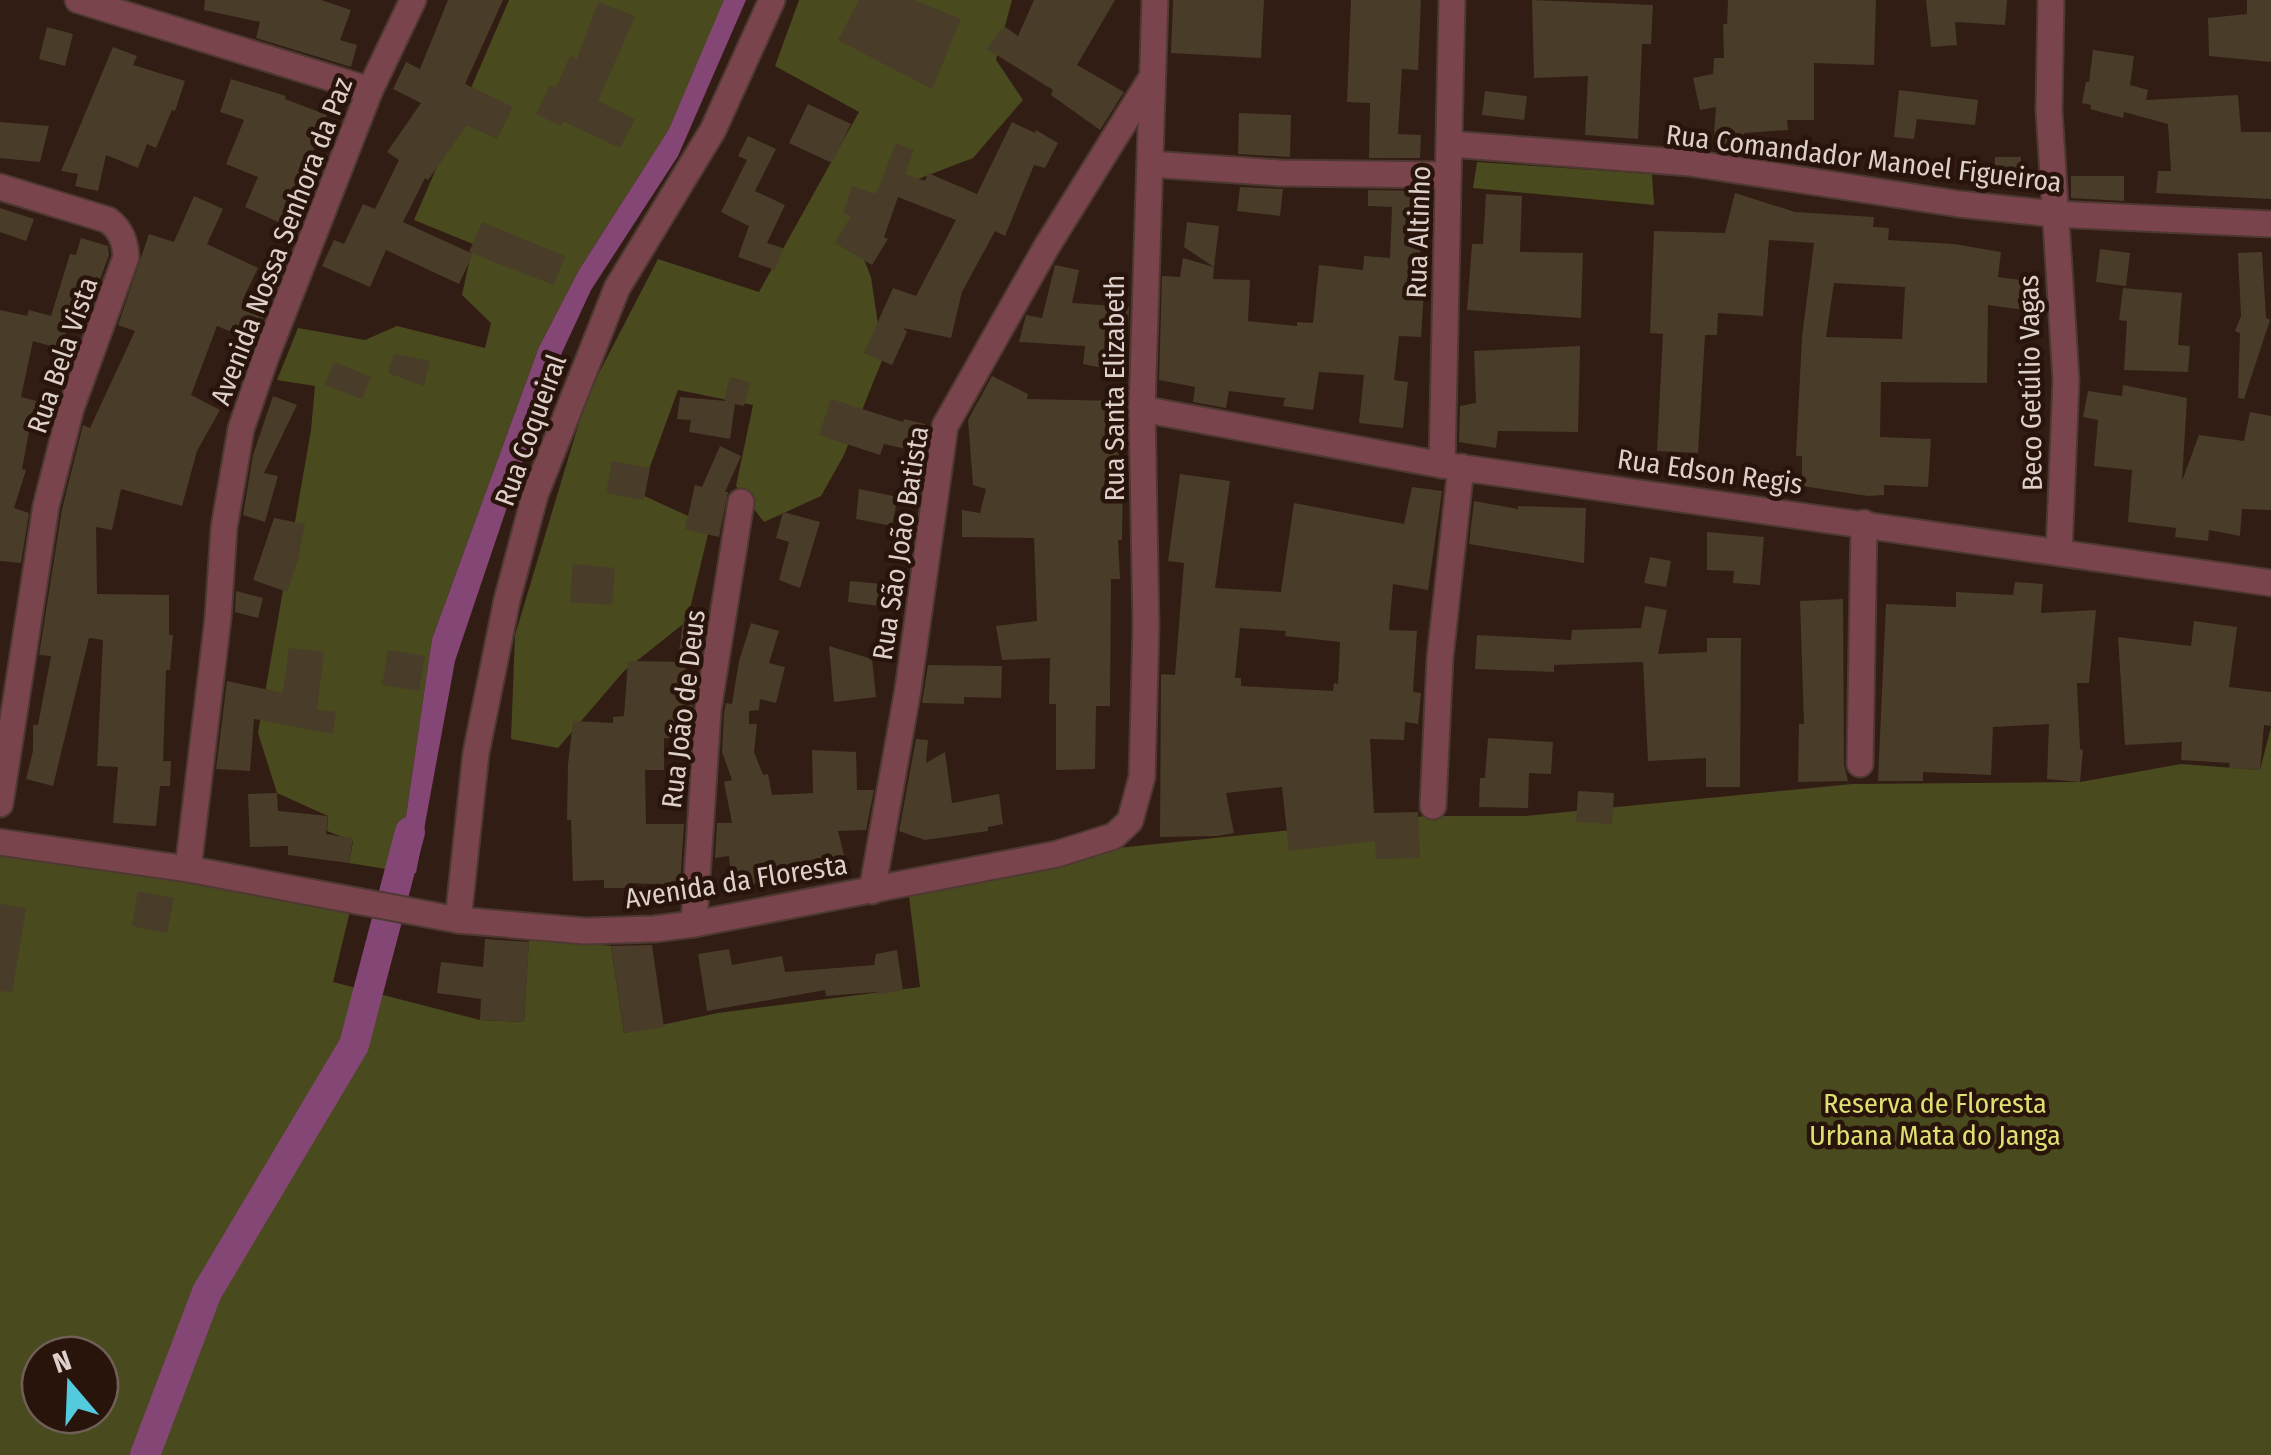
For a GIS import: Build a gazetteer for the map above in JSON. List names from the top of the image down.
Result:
{
  "streets": {
    "street": [
      "Rua Comandador Manoel Figueiroa",
      "Rua Altinho",
      "Avenida Nossa Senhora da Paz",
      "Rua Bela Vista",
      "Beco Getúlio Vagas",
      "Rua Santa Elizabeth",
      "Rua Coqueiral",
      "Rua Edson Regis",
      "Rua São João Batista",
      "Rua João de Deus",
      "Avenida da Floresta"
    ]
  },
  "crossings": [
    ["Rua Comandador Manoel Figueiroa", "Rua Altinho"],
    ["Rua Comandador Manoel Figueiroa", "Beco Getúlio Vagas"],
    ["Rua Altinho", "Rua Edson Regis"],
    ["Avenida Nossa Senhora da Paz", "Avenida da Floresta"],
    ["Beco Getúlio Vagas", "Rua Edson Regis"],
    ["Rua Santa Elizabeth", "Rua Edson Regis"],
    ["Rua Santa Elizabeth", "Rua São João Batista"],
    ["Rua Santa Elizabeth", "Avenida da Floresta"],
    ["Rua Coqueiral", "Avenida da Floresta"],
    ["Rua São João Batista", "Avenida da Floresta"],
    ["Rua João de Deus", "Avenida da Floresta"]
  ],
  "parks": ["Reserva de Floresta Urbana Mata do Janga"],
  "north": "top"
}
